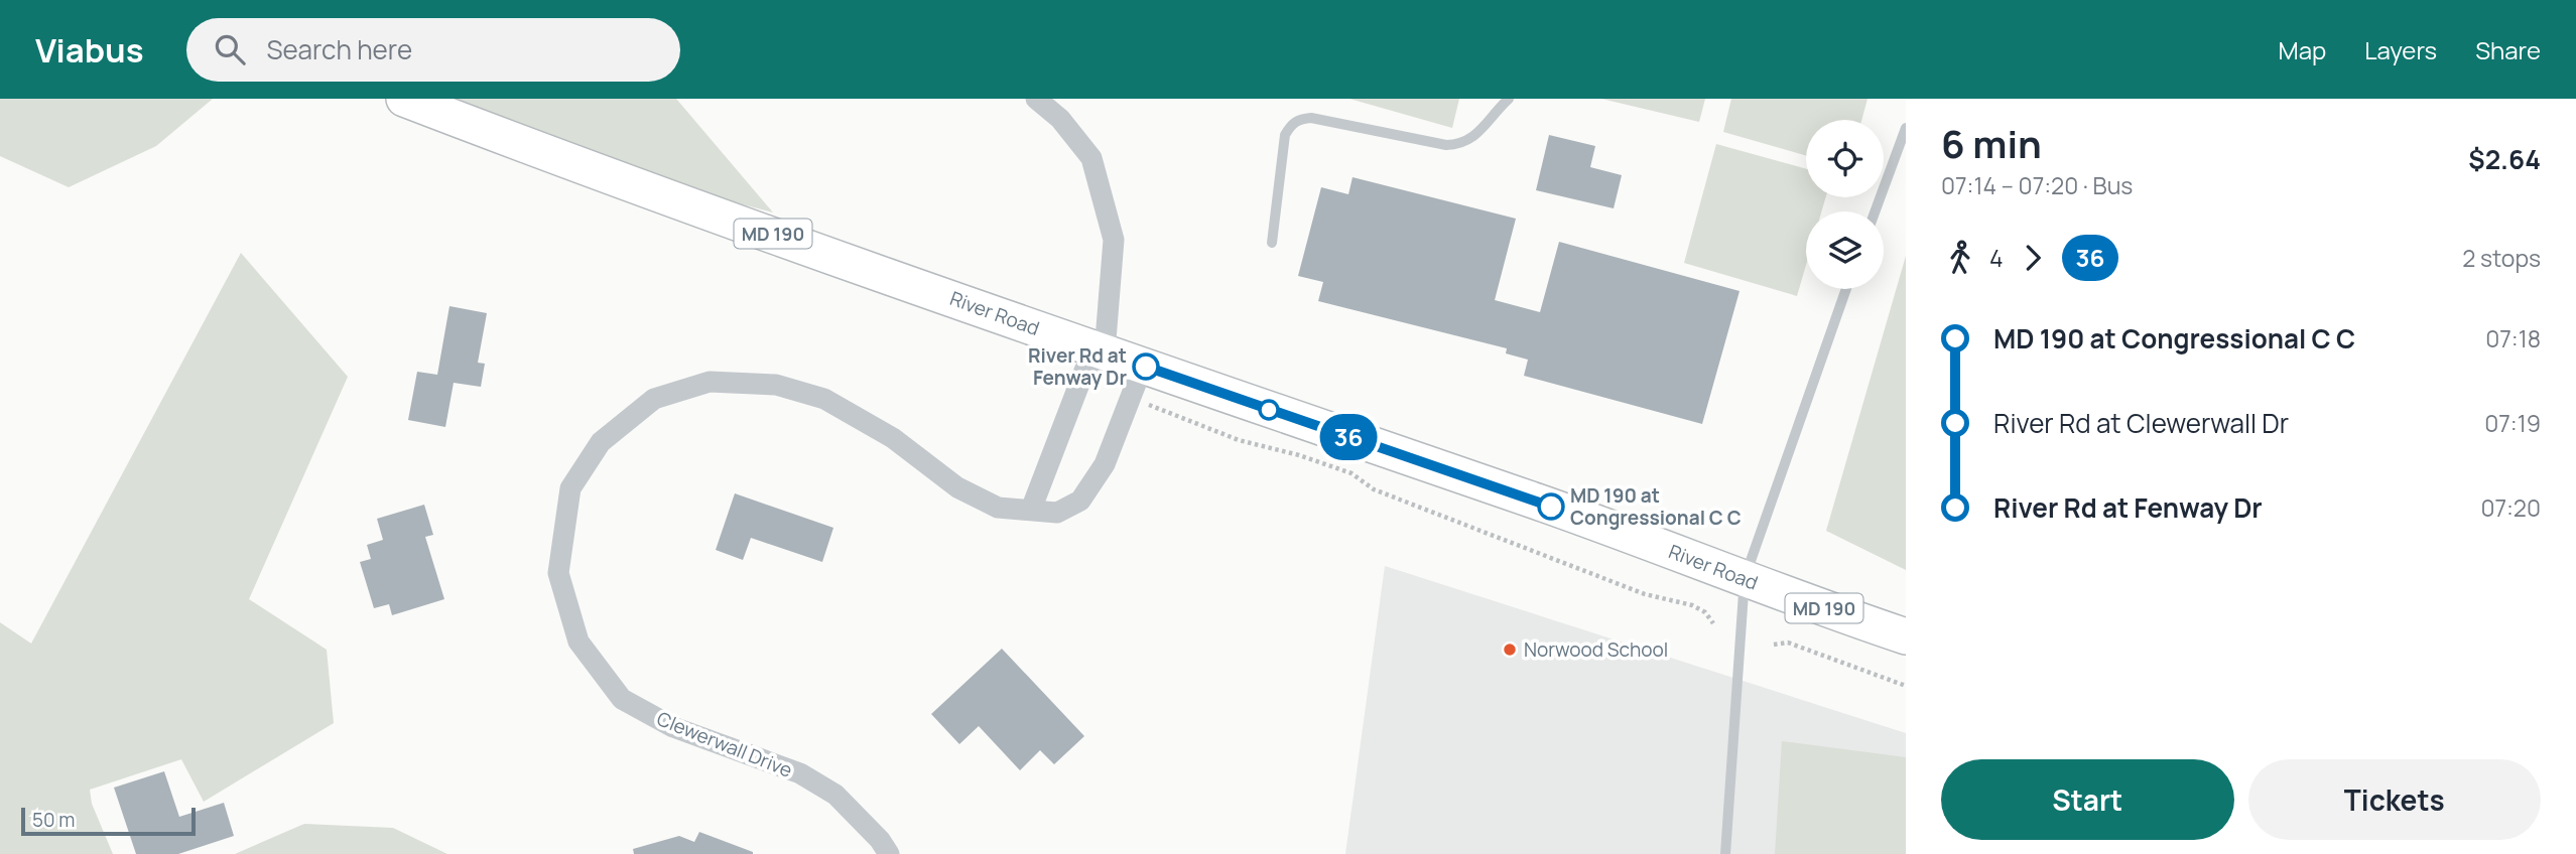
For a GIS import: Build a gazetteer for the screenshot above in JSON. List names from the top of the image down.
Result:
{
  "streets": {
    "main road": ["MD 190", "River Road"],
    "street": ["Clewerwall Drive"]
  },
  "crossings": [
    ["River Road", "Clewerwall Drive"]
  ],
  "places": ["River Rd at Fenway Dr", "MD 190 at Congressional C C", "Norwood School"],
  "lines": ["bus line 36"],
  "scale_bar": "50 m",
  "page": {
    "header": "Viabus",
    "search": "Search here",
    "nav": ["Map", "Layers", "Share"],
    "on_map": "36",
    "heading": ["6 min", "07:14 – 07:20 · Bus", "$2.64"],
    "legs": ["4", "36", "2 stops"],
    "list": [
      {
        "name": "MD 190 at Congressional C C",
        "value": "07:18"
      },
      {
        "name": "River Rd at Clewerwall Dr",
        "value": "07:19"
      },
      {
        "name": "River Rd at Fenway Dr",
        "value": "07:20"
      }
    ],
    "buttons": ["Start", "Tickets"],
    "scale": "50 m"
  }
}
